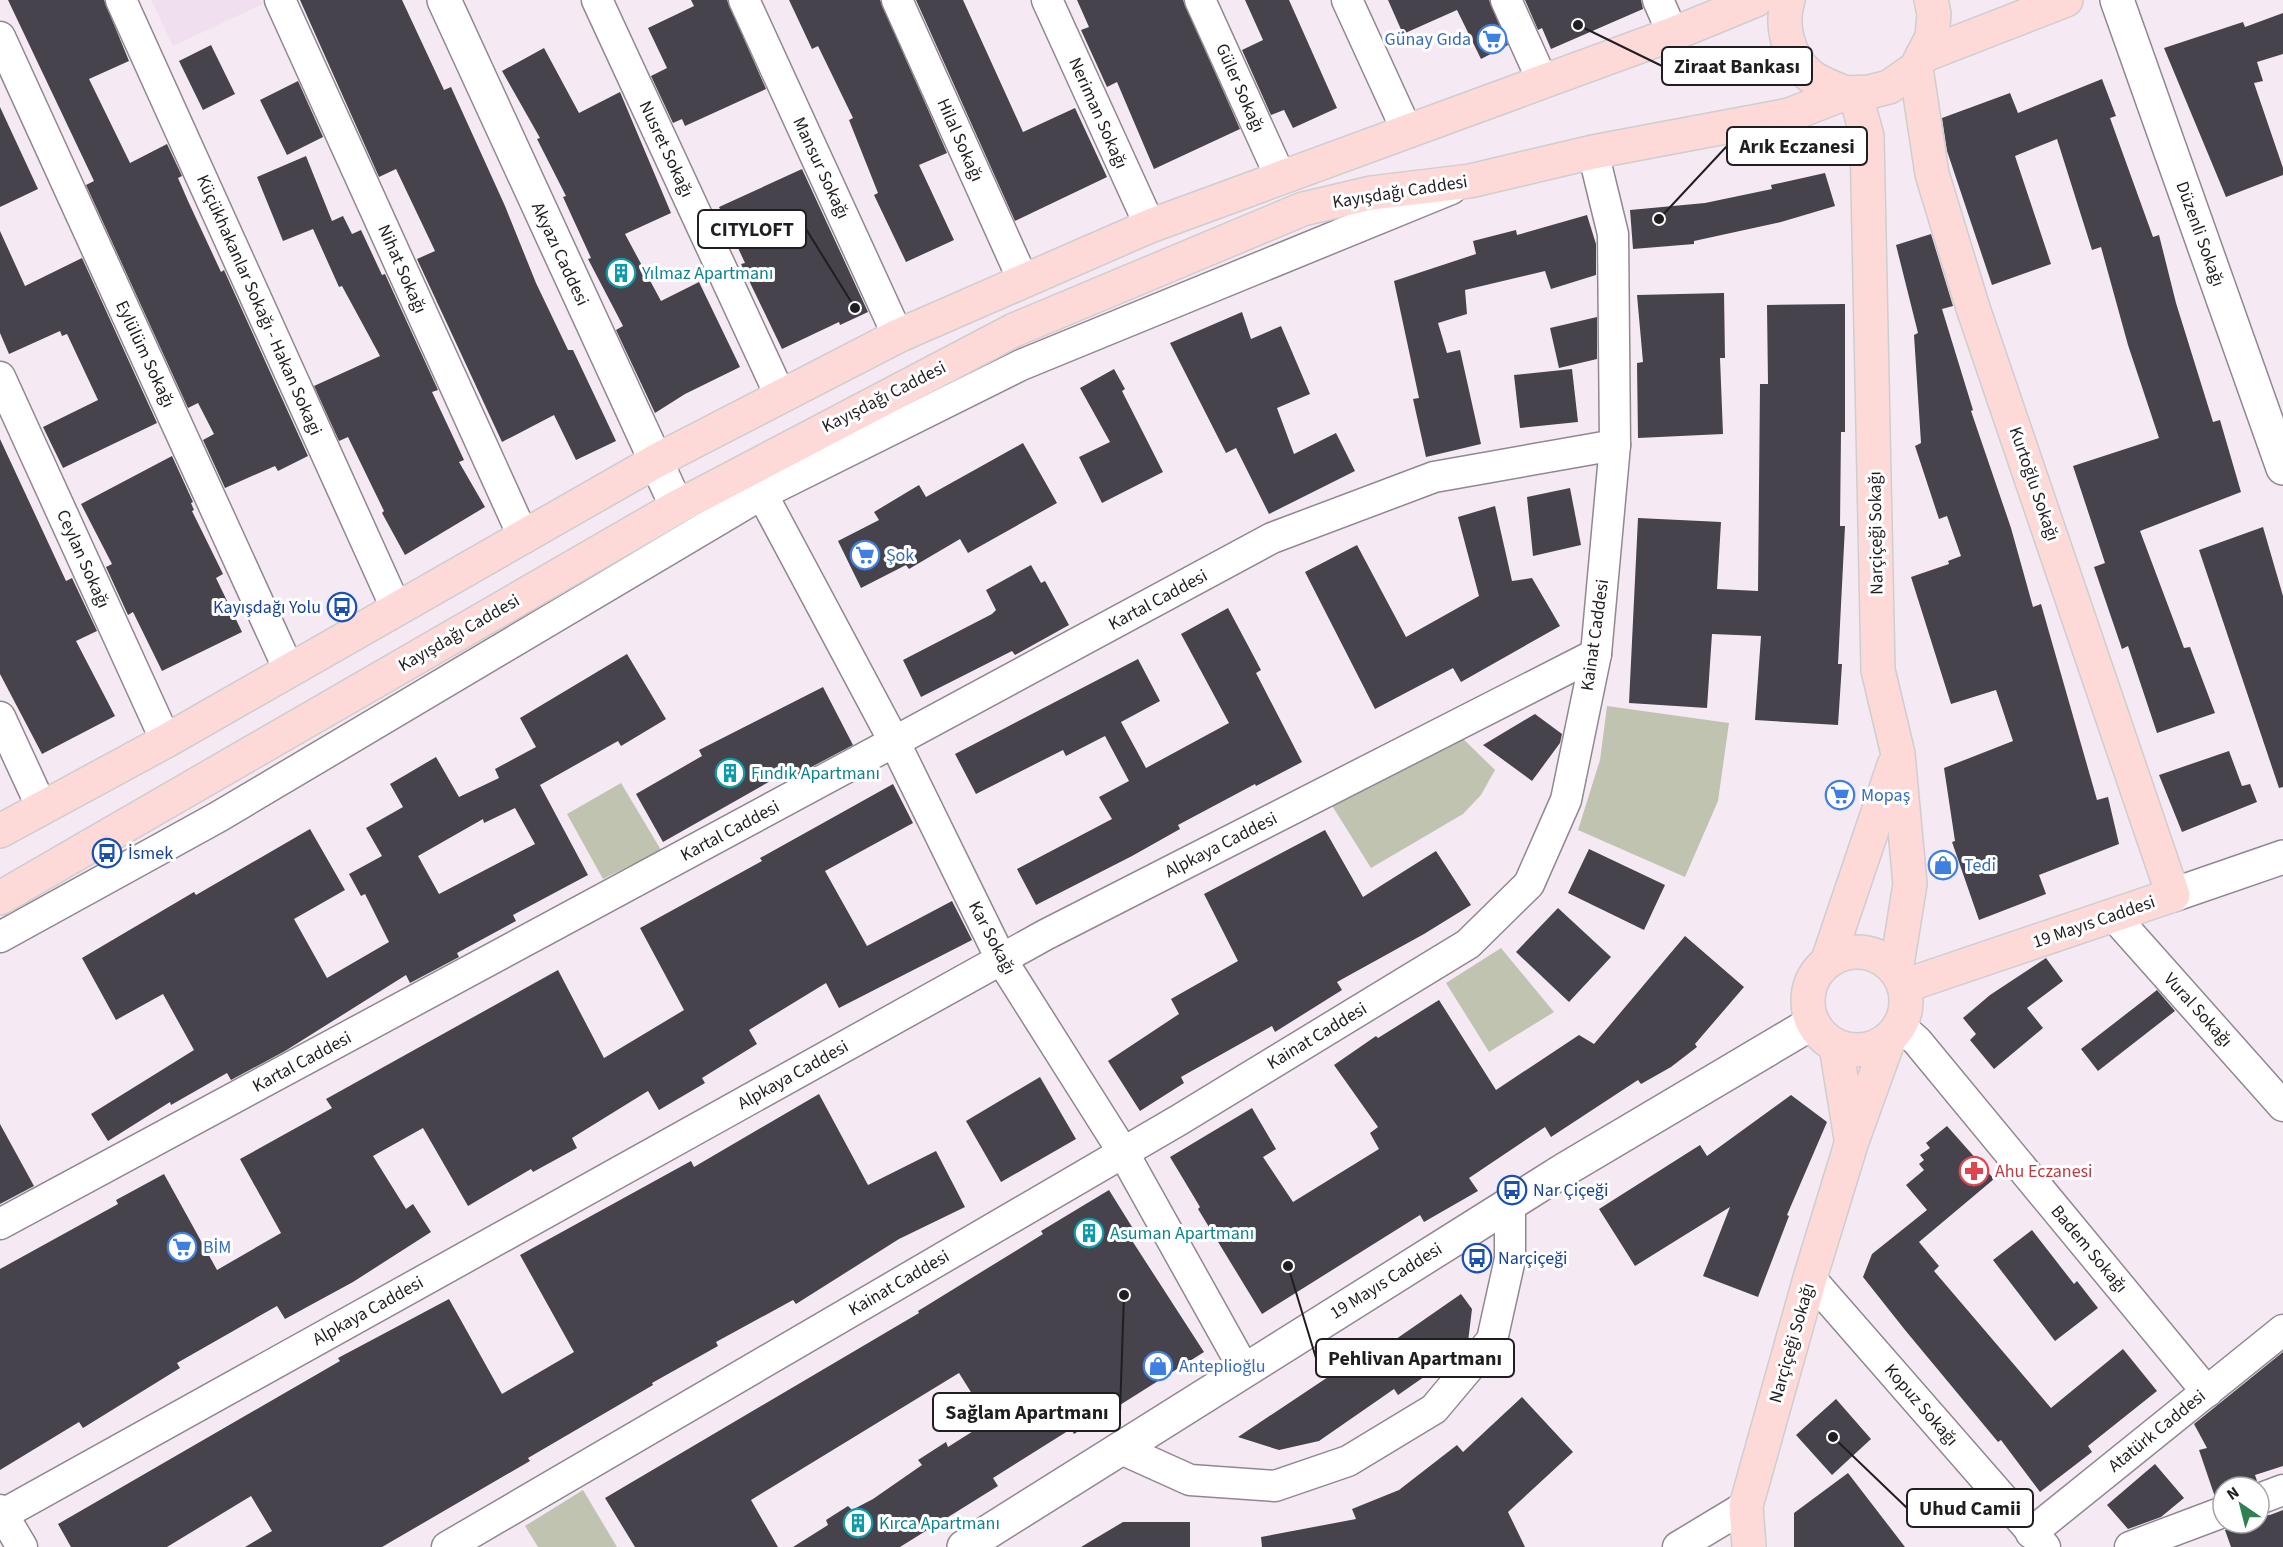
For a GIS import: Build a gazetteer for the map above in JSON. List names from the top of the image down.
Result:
{
  "streets": {
    "main road": [
      "Kayışdağı Caddesi",
      "Kurtoğlu Sokağı",
      "Narçiçeği Sokağı",
      "19 Mayıs Caddesi"
    ],
    "street": [
      "Güler Sokağı",
      "Neriman Sokağı",
      "Hilal Sokağı",
      "Nusret Sokağı",
      "Mansur Sokağı",
      "Düzenli Sokağı",
      "Akyazı Caddesi",
      "Nihat Sokağı",
      "Küçükhakanlar Sokağı - Hakan Sokagi",
      "Eylülüm Sokağı",
      "Ceylan Sokağı",
      "Kartal Caddesi",
      "Kainat Caddesi",
      "Alpkaya Caddesi",
      "Kar Sokağı",
      "Vural Sokağı",
      "Badem Sokağı",
      "Kopuz Sokağı",
      "Atatürk Caddesi"
    ]
  },
  "crossings": [
    ["Kayışdağı Caddesi", "Akyazı Caddesi"],
    ["Kayışdağı Caddesi", "Kurtoğlu Sokağı"],
    ["Kayışdağı Caddesi", "Narçiçeği Sokağı"],
    ["Kayışdağı Caddesi", "Kainat Caddesi"],
    ["Kurtoğlu Sokağı", "19 Mayıs Caddesi"],
    ["Narçiçeği Sokağı", "19 Mayıs Caddesi"],
    ["Narçiçeği Sokağı", "Badem Sokağı"],
    ["Narçiçeği Sokağı", "Kopuz Sokağı"],
    ["Kartal Caddesi", "Kainat Caddesi"],
    ["Kartal Caddesi", "Kar Sokağı"],
    ["Kainat Caddesi", "Alpkaya Caddesi"],
    ["Kainat Caddesi", "Kar Sokağı"],
    ["Alpkaya Caddesi", "Kar Sokağı"],
    ["19 Mayıs Caddesi", "Kar Sokağı"],
    ["19 Mayıs Caddesi", "Vural Sokağı"],
    ["19 Mayıs Caddesi", "Badem Sokağı"],
    ["Badem Sokağı", "Atatürk Caddesi"],
    ["Kopuz Sokağı", "Atatürk Caddesi"]
  ],
  "places": {
    "other": [
      "Ziraat Bankası",
      "Arık Eczanesi",
      "CITYLOFT",
      "Pehlivan Apartmanı",
      "Sağlam Apartmanı",
      "Uhud Camii"
    ],
    "supermarket": [
      "Günay Gıda",
      "Şok",
      "Mopaş",
      "BİM"
    ],
    "building": [
      "Yılmaz Apartmanı",
      "Fındık Apartmanı",
      "Asuman Apartmanı",
      "Kırca Apartmanı"
    ],
    "bus stop": [
      "Kayışdağı Yolu",
      "İsmek",
      "Nar Çiçeği",
      "Narçiçeği"
    ],
    "shop": ["Tedi", "Anteplioğlu"],
    "pharmacy": ["Ahu Eczanesi"]
  },
  "north": "top left"
}
